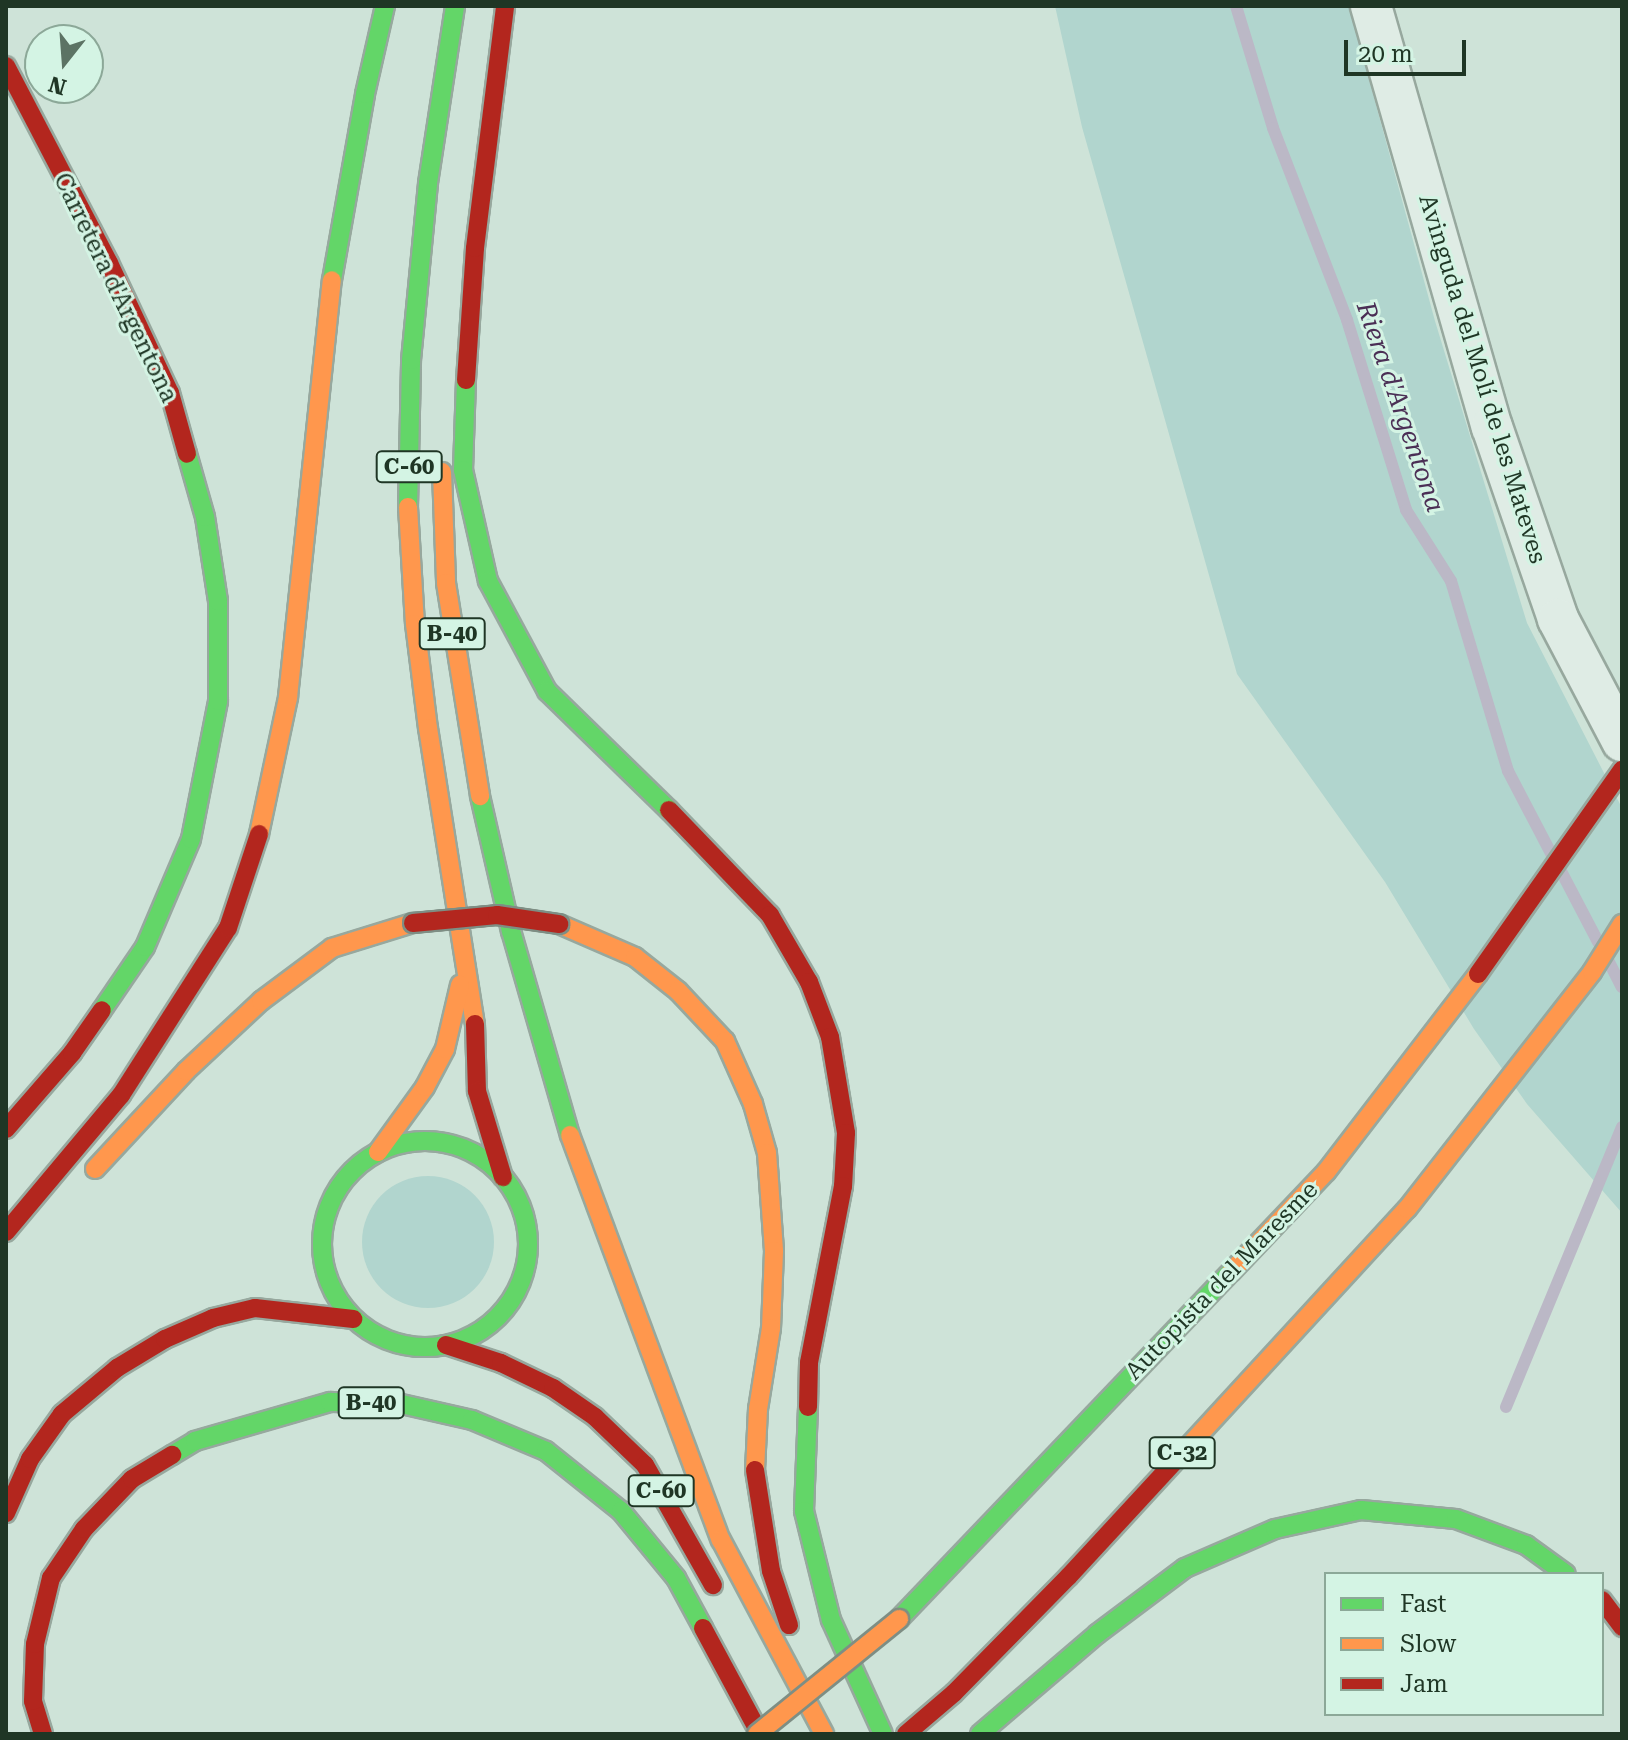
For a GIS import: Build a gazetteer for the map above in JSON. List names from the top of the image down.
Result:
{
  "streets": {
    "main road": [
      "Carretera d'Argentona",
      "C-60",
      "B-40",
      "Autopista del Maresme",
      "C-32"
    ],
    "street": ["Avinguda del Molí de les Mateves"]
  },
  "crossings": [
    ["B-40", "Autopista del Maresme"]
  ],
  "water": ["Riera d'Argentona"],
  "legend": ["Fast", "Slow", "Jam"],
  "scale_bar": "20 m",
  "north": "bottom"
}
